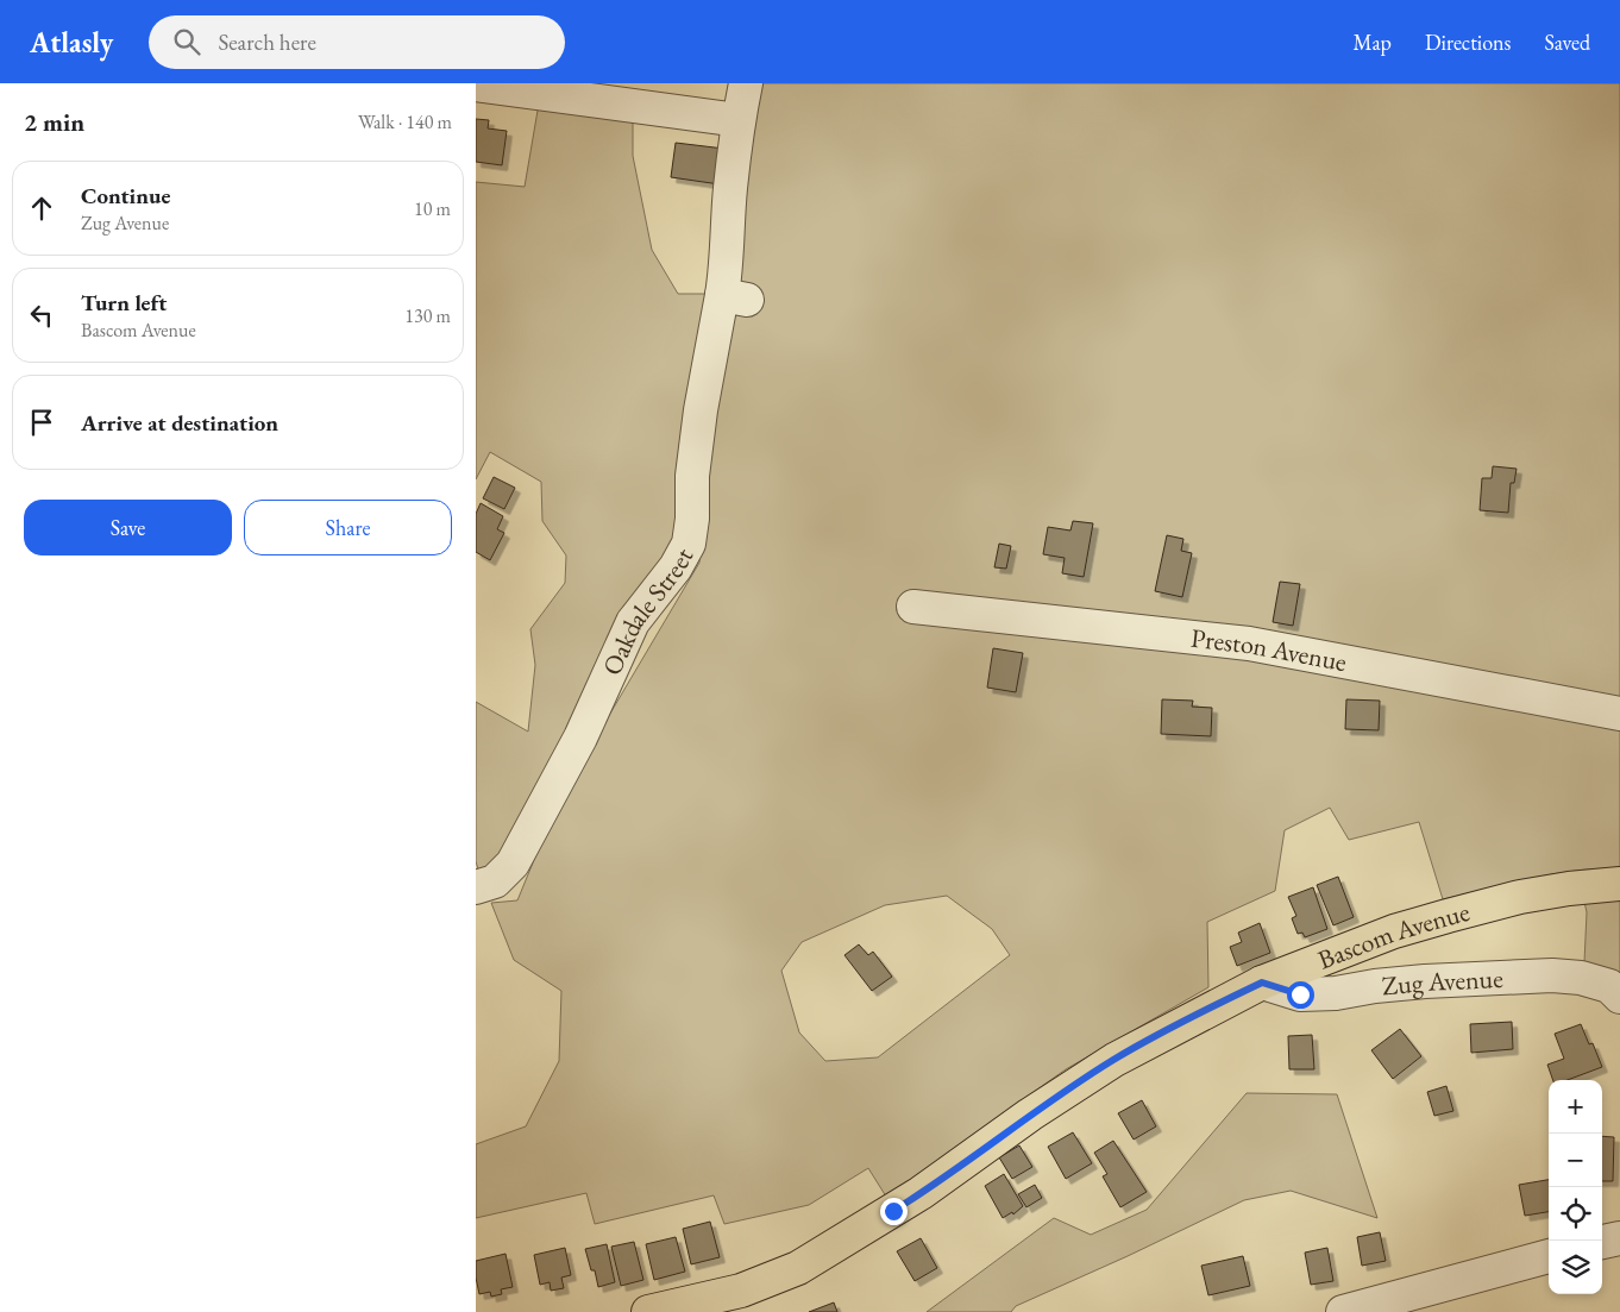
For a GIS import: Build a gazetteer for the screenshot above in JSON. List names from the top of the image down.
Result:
{
  "streets": {
    "main road": ["Bascom Avenue"],
    "street": ["Oakdale Street", "Preston Avenue", "Zug Avenue"]
  },
  "crossings": [
    ["Bascom Avenue", "Zug Avenue"]
  ],
  "page": {
    "header": "Atlasly",
    "search": "Search here",
    "nav": ["Map", "Directions", "Saved"],
    "heading": ["2 min", "Walk · 140 m"],
    "list": [
      ["Continue", "Zug Avenue", "10 m"],
      ["Turn left", "Bascom Avenue", "130 m"],
      "Arrive at destination"
    ],
    "buttons": ["Save", "Share"],
    "map_buttons": ["+", "−"]
  }
}
